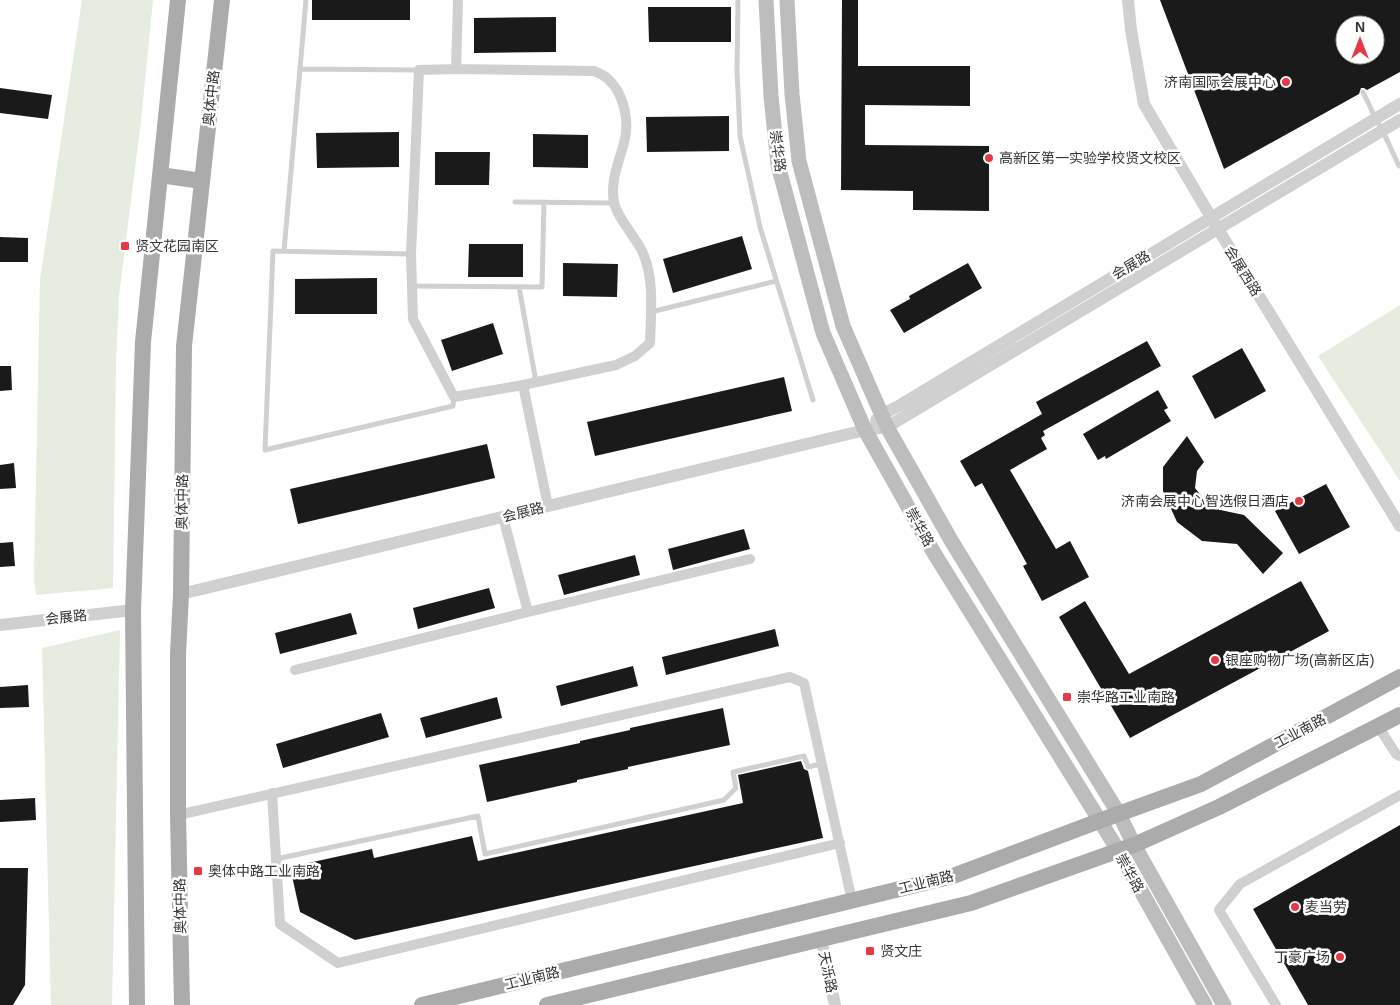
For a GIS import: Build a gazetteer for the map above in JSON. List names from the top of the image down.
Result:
{
  "streets": {
    "main road": ["奥体中路", "崇华路", "工业南路"],
    "street": ["会展路", "会展西路", "天泺路"]
  },
  "crossings": [
    ["奥体中路", "会展路"],
    ["崇华路", "会展路"],
    ["崇华路", "工业南路"],
    ["会展路", "会展西路"]
  ],
  "places": {
    "other": [
      "济南国际会展中心",
      "高新区第一实验学校贤文校区",
      "济南会展中心智选假日酒店",
      "银座购物广场(高新区店)",
      "麦当劳",
      "丁豪广场"
    ],
    "transit": [
      "贤文花园南区",
      "崇华路工业南路",
      "奥体中路工业南路",
      "贤文庄"
    ]
  },
  "north": "top"
}
